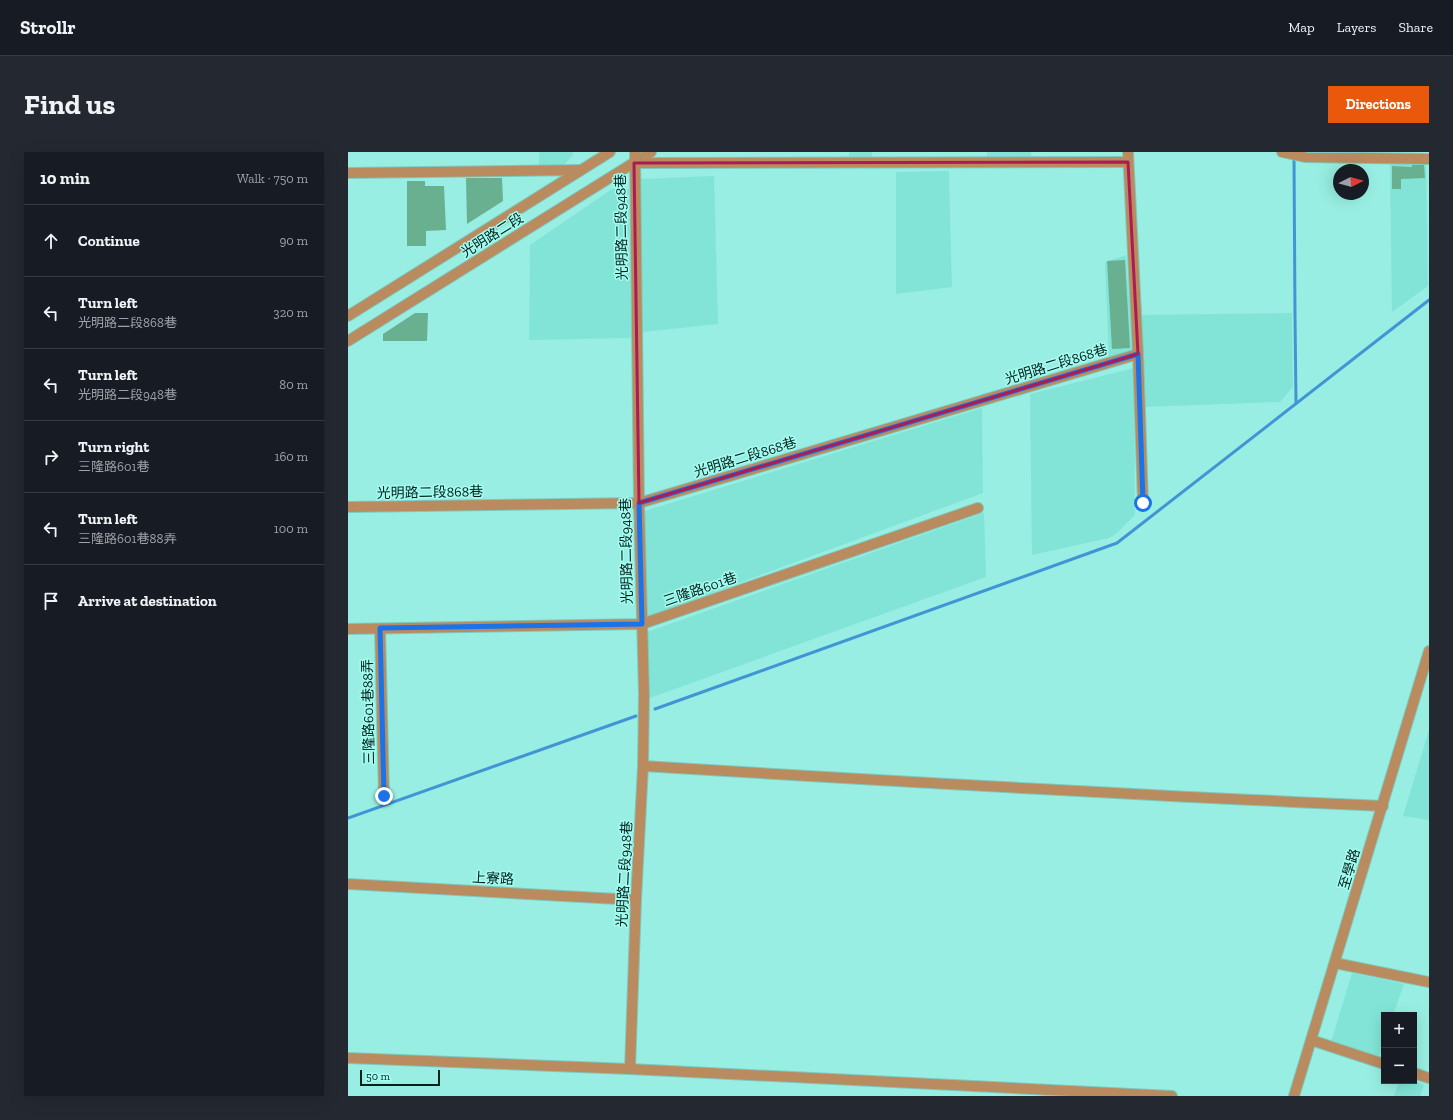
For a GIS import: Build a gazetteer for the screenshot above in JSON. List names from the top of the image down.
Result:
{
  "streets": {
    "street": [
      "光明路二段948巷",
      "光明路二段",
      "光明路二段868巷",
      "三隆路601巷",
      "三隆路601巷88弄",
      "至學路",
      "上寮路"
    ]
  },
  "crossings": [
    ["光明路二段948巷", "光明路二段"],
    ["光明路二段948巷", "光明路二段868巷"],
    ["光明路二段948巷", "三隆路601巷"],
    ["光明路二段948巷", "上寮路"],
    ["三隆路601巷", "三隆路601巷88弄"]
  ],
  "scale_bar": "50 m",
  "north": "right",
  "page": {
    "header": "Strollr",
    "nav": ["Map", "Layers", "Share"],
    "buttons": "Directions",
    "title": "Find us",
    "heading": ["10 min", "Walk · 750 m"],
    "list": [
      ["Continue", "90 m"],
      ["Turn left", "光明路二段868巷", "320 m"],
      ["Turn left", "光明路二段948巷", "80 m"],
      ["Turn right", "三隆路601巷", "160 m"],
      ["Turn left", "三隆路601巷88弄", "100 m"],
      "Arrive at destination"
    ],
    "map_buttons": ["+", "−"],
    "scale": "50 m"
  }
}
